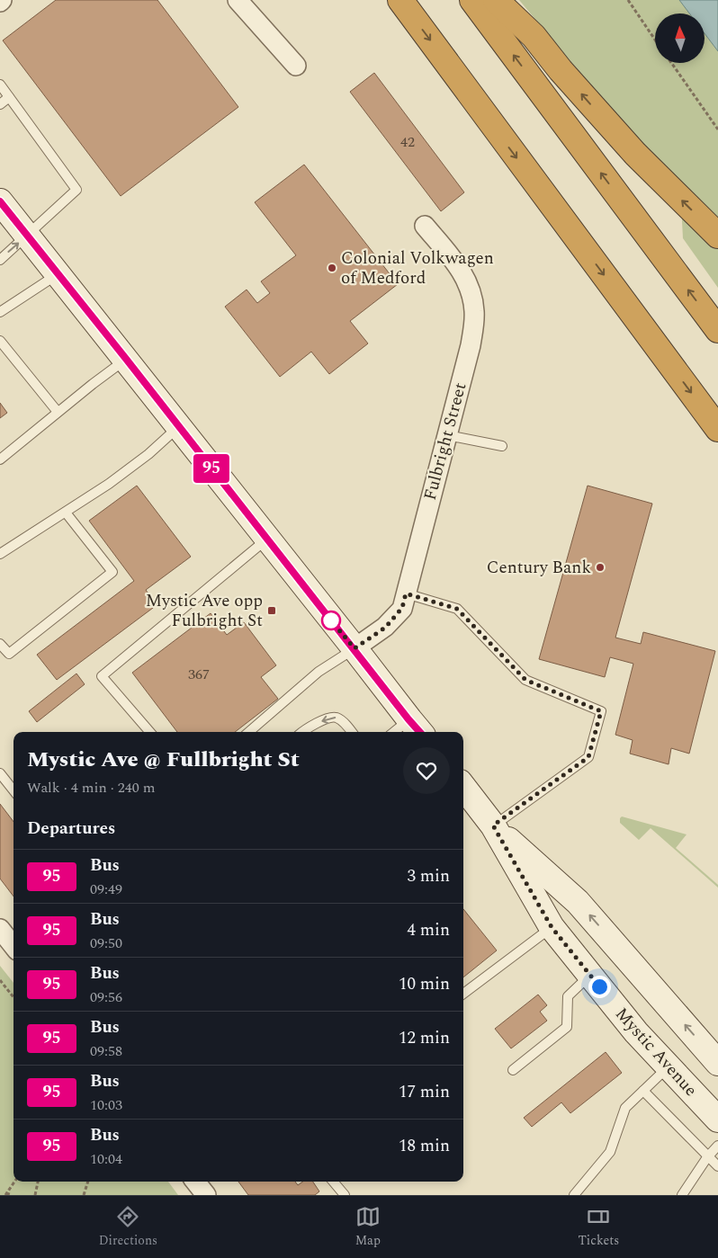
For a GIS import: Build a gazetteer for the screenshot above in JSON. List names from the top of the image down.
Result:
{
  "streets": {
    "main road": ["Mystic Avenue"],
    "street": ["Fulbright Street"]
  },
  "places": {
    "other": ["Colonial Volkwagen of Medford", "Century Bank"],
    "transit": ["Mystic Ave opp Fulbright St"]
  },
  "lines": ["bus line 95"],
  "house_numbers": ["42", "367"],
  "north": "top",
  "page": {
    "on_map": "95",
    "heading": [
      ["Mystic Ave @ Fullbright St", "Walk · 4 min · 240 m"],
      "Departures"
    ],
    "list": [
      {
        "mark": "95",
        "name": "Bus",
        "note": "09:49",
        "value": "3 min"
      },
      {
        "mark": "95",
        "name": "Bus",
        "note": "09:50",
        "value": "4 min"
      },
      {
        "mark": "95",
        "name": "Bus",
        "note": "09:56",
        "value": "10 min"
      },
      {
        "mark": "95",
        "name": "Bus",
        "note": "09:58",
        "value": "12 min"
      },
      {
        "mark": "95",
        "name": "Bus",
        "note": "10:03",
        "value": "17 min"
      },
      {
        "mark": "95",
        "name": "Bus",
        "note": "10:04",
        "value": "18 min"
      }
    ],
    "tabs": ["Directions", "Map", "Tickets"]
  }
}
